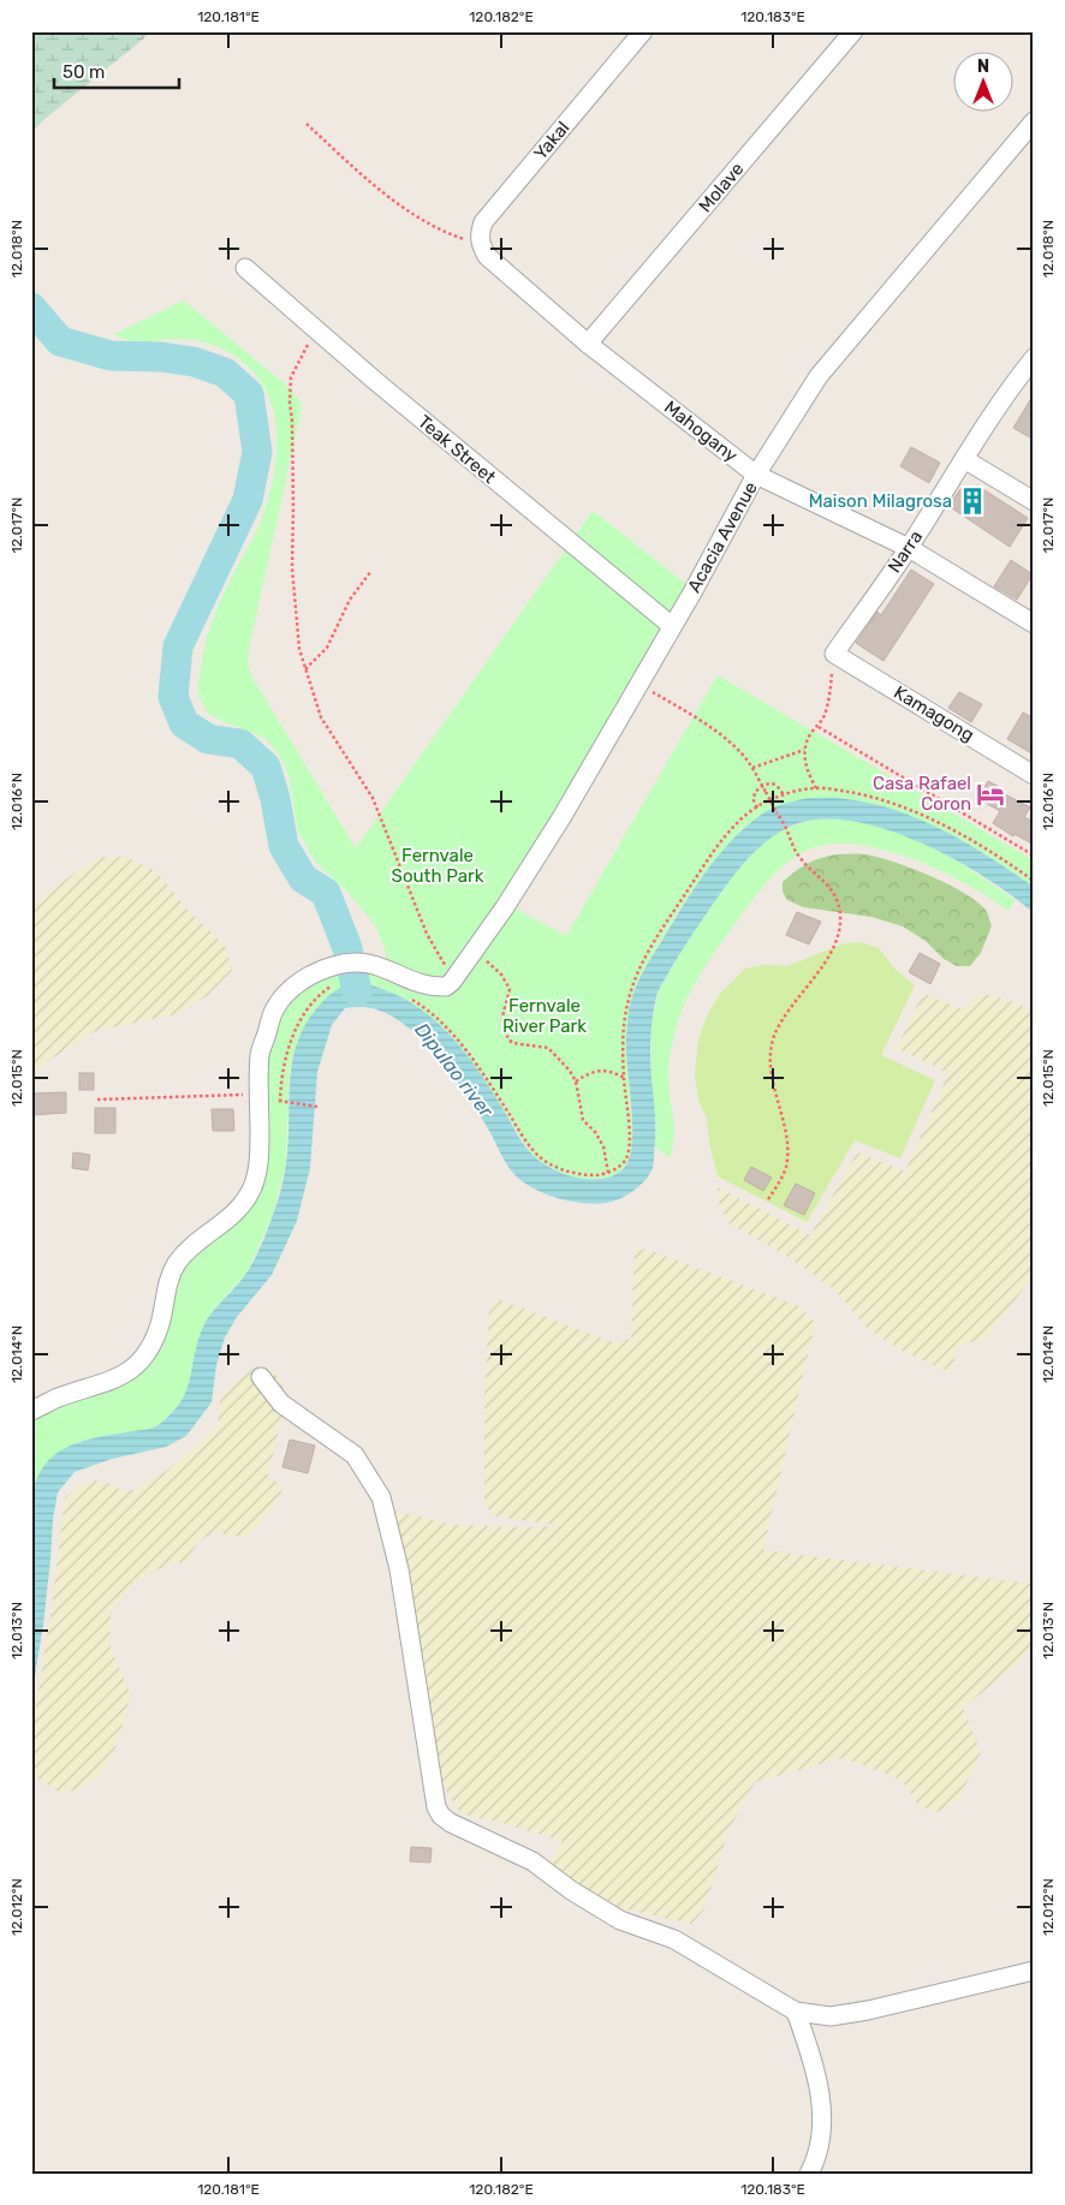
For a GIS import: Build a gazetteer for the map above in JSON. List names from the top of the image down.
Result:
{
  "streets": {
    "street": [
      "Yakal",
      "Molave",
      "Mahogany",
      "Teak Street",
      "Acacia Avenue",
      "Narra",
      "Kamagong"
    ]
  },
  "crossings": [
    ["Yakal", "Mahogany"],
    ["Molave", "Mahogany"],
    ["Mahogany", "Acacia Avenue"],
    ["Mahogany", "Narra"],
    ["Teak Street", "Acacia Avenue"],
    ["Narra", "Kamagong"]
  ],
  "water": ["Dipulao river"],
  "parks": ["Fernvale South Park", "Fernvale River Park"],
  "places": {
    "building": ["Maison Milagrosa"],
    "hotel": ["Casa Rafael Coron"]
  },
  "scale_bar": "50 m",
  "north": "top",
  "coordinates": [
    "120.181°E",
    "120.182°E",
    "120.183°E",
    "12.018°N",
    "12.017°N",
    "12.016°N",
    "12.015°N",
    "12.014°N",
    "12.013°N",
    "12.012°N"
  ]
}
